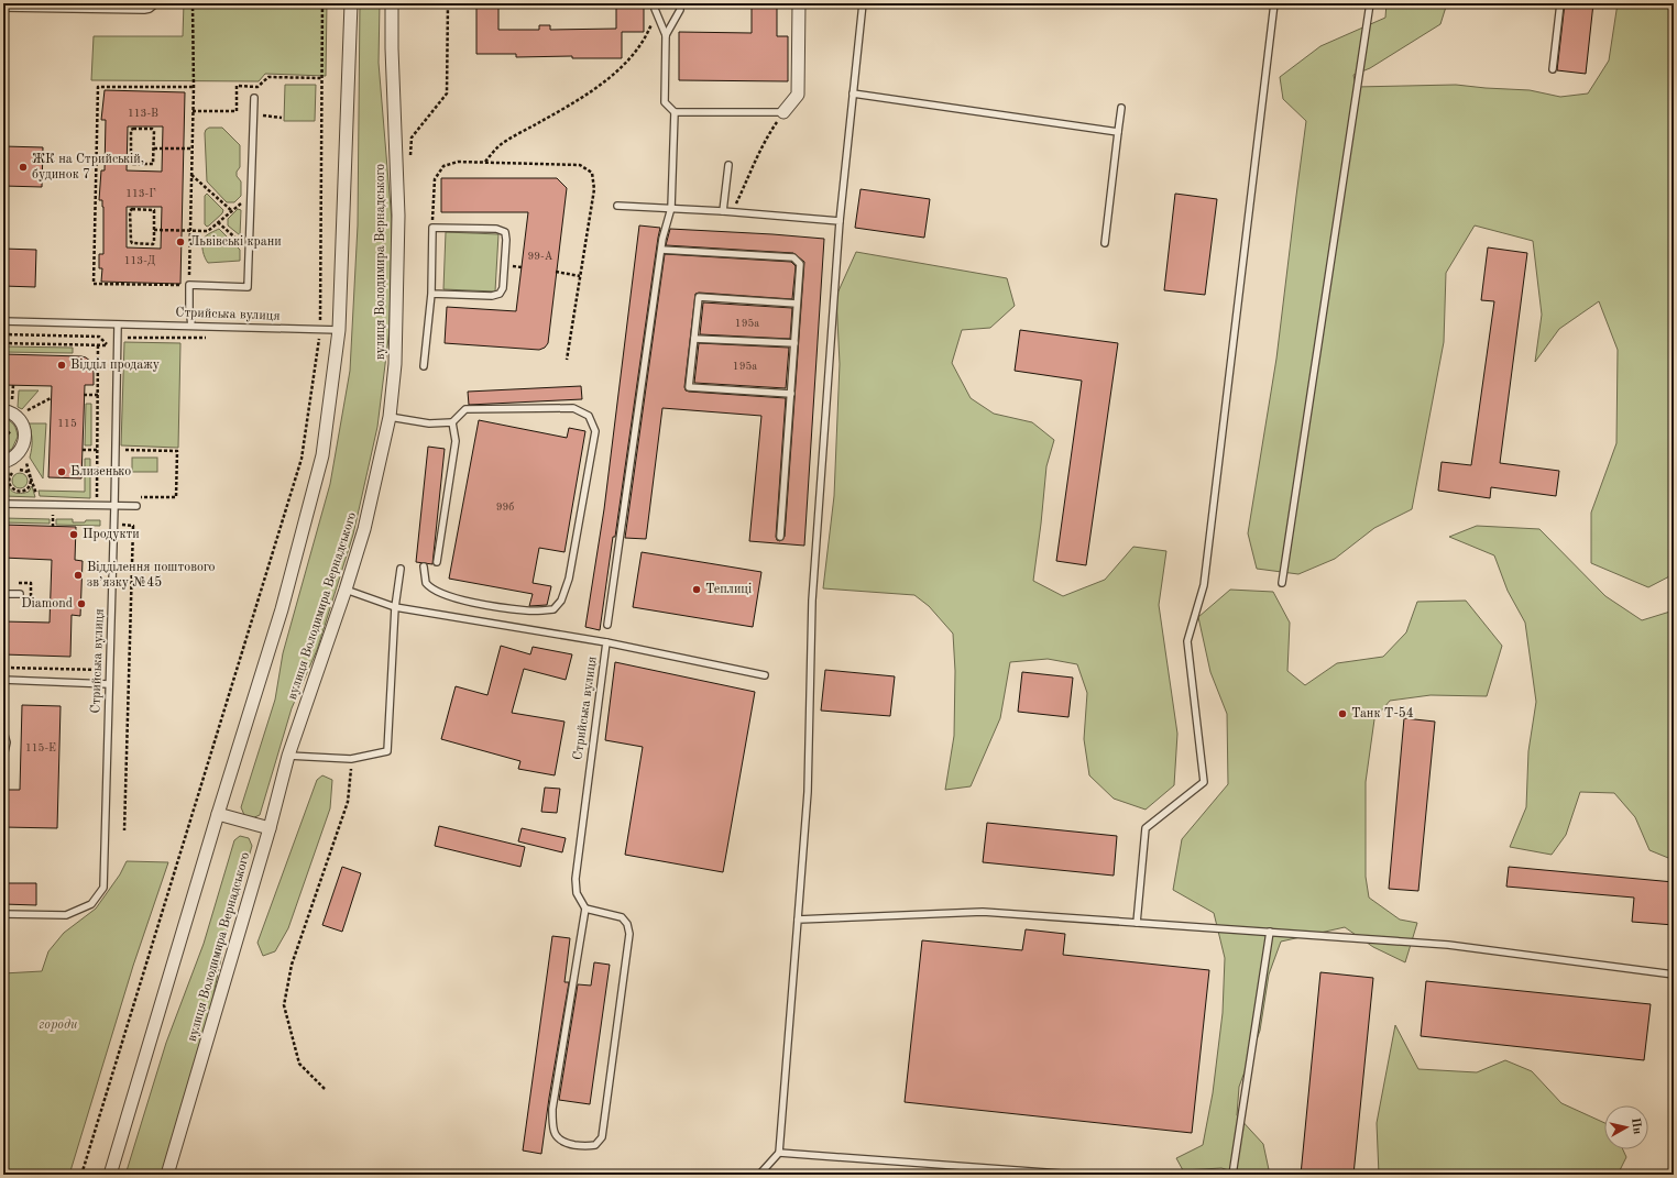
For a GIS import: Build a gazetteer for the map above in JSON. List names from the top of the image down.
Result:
{
  "streets": {
    "street": ["вулиця Володимира Вернадського"],
    "lane": ["Стрийська вулиця"]
  },
  "crossings": [
    ["вулиця Володимира Вернадського", "Стрийська вулиця"]
  ],
  "parks": ["городи"],
  "places": [
    "ЖК на Стрийській, будинок 7",
    "Львівські крани",
    "Відділ продажу",
    "Близенько",
    "Продукти",
    "Відділення поштового зв’язку №45",
    "Теплиці",
    "Diamond",
    "Танк Т-54"
  ],
  "house_numbers": [
    "113-В",
    "113-Г",
    "99-А",
    "113-Д",
    "195а",
    "195а",
    "115",
    "99б",
    "115-Е"
  ],
  "north": "right"
}
